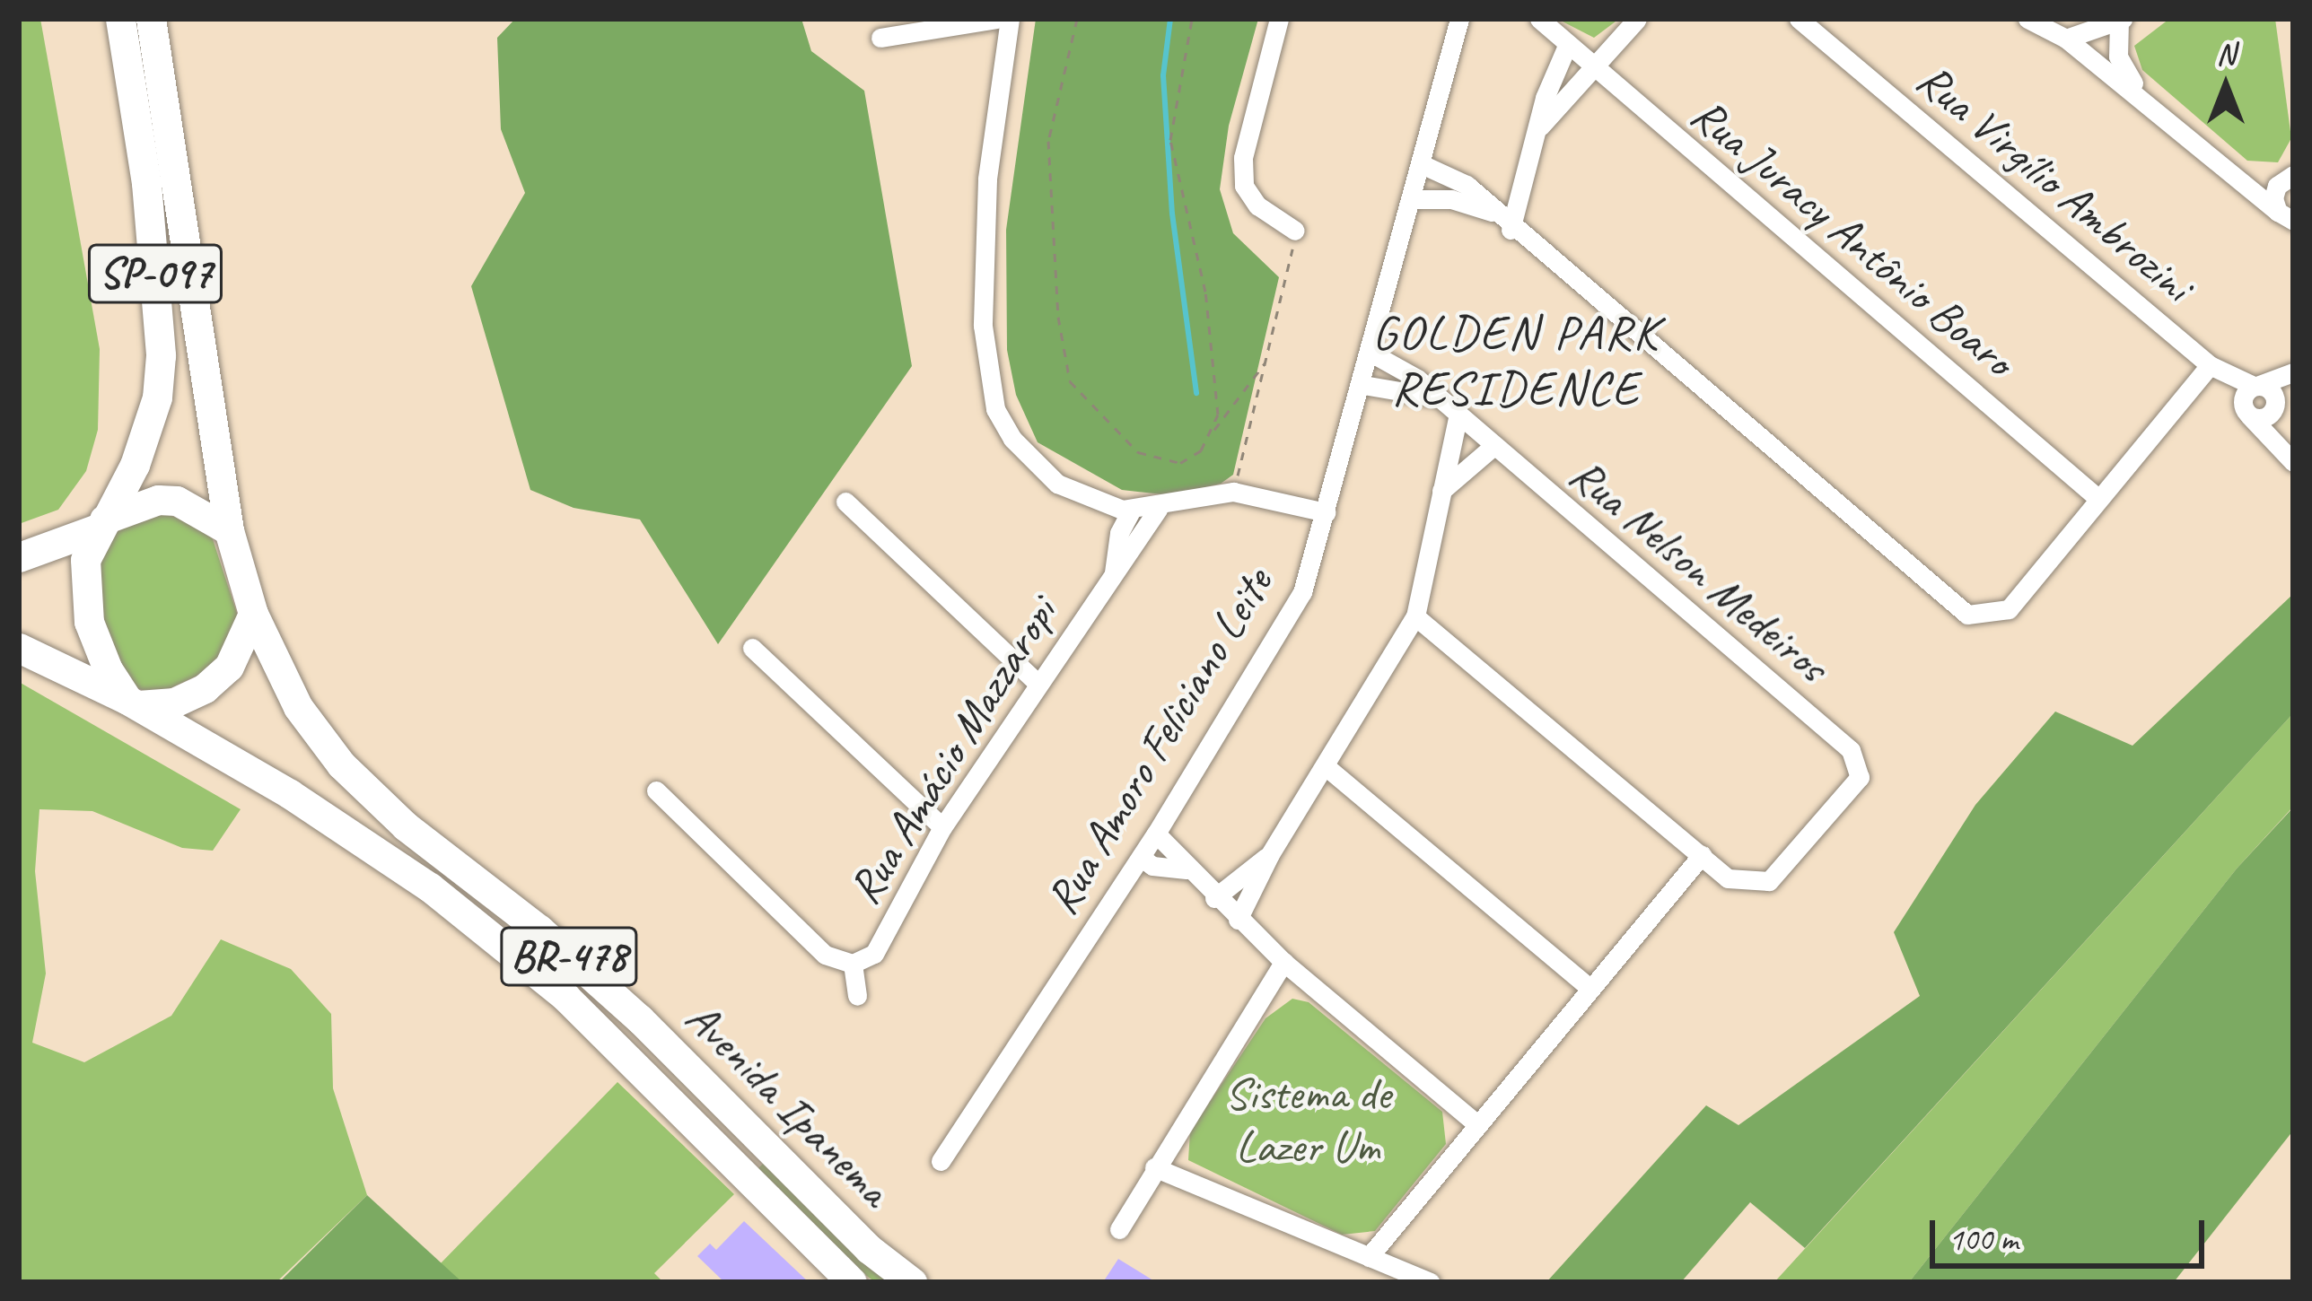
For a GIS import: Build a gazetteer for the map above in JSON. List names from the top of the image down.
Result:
{
  "streets": {
    "main road": ["SP-097", "BR-478", "Avenida Ipanema"],
    "street": [
      "Rua Virgílio Ambrozini",
      "Rua Juracy Antônio Boaro",
      "Rua Nelson Medeiros",
      "Rua Amoro Feliciano Leite",
      "Rua Amácio Mazzaropi"
    ]
  },
  "crossings": [
    ["SP-097", "Avenida Ipanema"],
    ["Rua Nelson Medeiros", "Rua Amoro Feliciano Leite"]
  ],
  "districts": ["GOLDEN PARK RESIDENCE"],
  "parks": ["Sistema de Lazer Um"],
  "scale_bar": "100 m",
  "north": "top"
}
